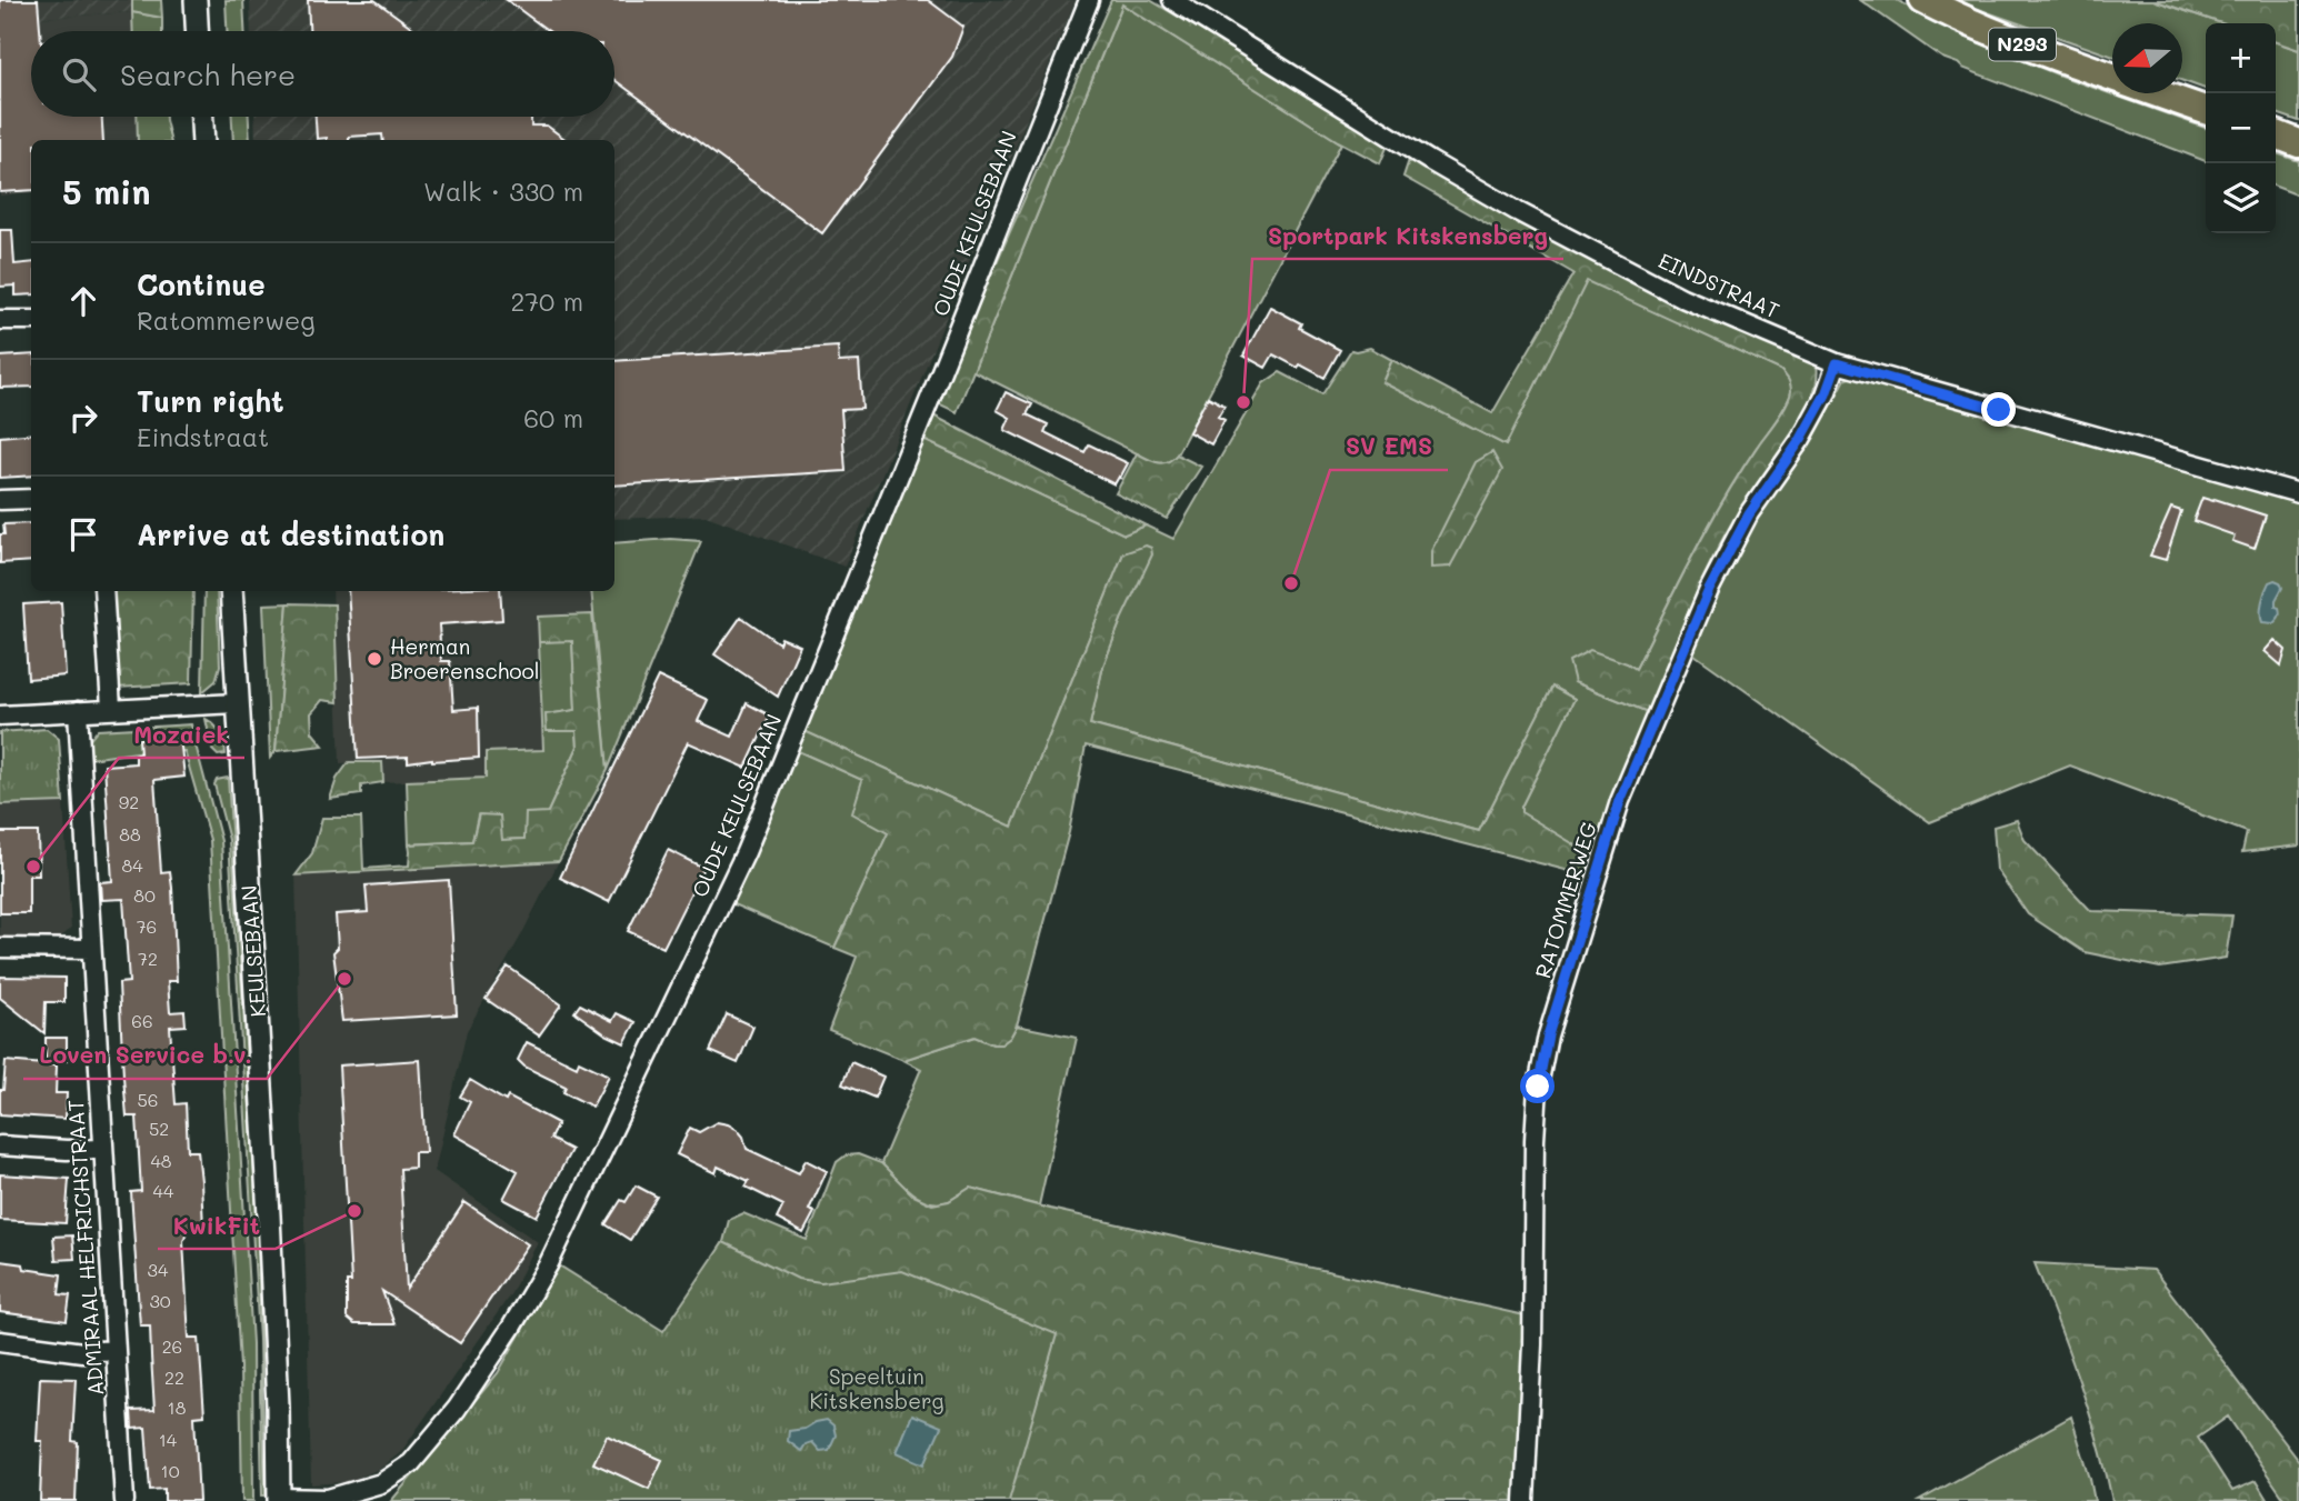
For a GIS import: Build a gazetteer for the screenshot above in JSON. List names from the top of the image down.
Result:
{
  "streets": {
    "main road": ["N293"],
    "street": [
      "OUDE KEULSEBAAN",
      "EINDSTRAAT",
      "RATOMMERWEG",
      "KEULSEBAAN",
      "ADMIRAAL HELFRICHSTRAAT"
    ]
  },
  "crossings": [
    ["OUDE KEULSEBAAN", "KEULSEBAAN"],
    ["EINDSTRAAT", "RATOMMERWEG"]
  ],
  "parks": ["Speeltuin Kitskensberg"],
  "places": [
    "Sportpark Kitskensberg",
    "SV EMS",
    "Herman Broerenschool",
    "Mozaiek",
    "Loven Service b.v.",
    "KwikFit"
  ],
  "house_numbers": [
    "92",
    "88",
    "84",
    "80",
    "76",
    "72",
    "66",
    "56",
    "52",
    "48",
    "44",
    "34",
    "30",
    "26",
    "22",
    "18",
    "14",
    "10"
  ],
  "north": "left",
  "page": {
    "map_buttons": ["+", "−"],
    "search": "Search here",
    "heading": ["5 min", "Walk · 330 m"],
    "list": [
      ["Continue", "Ratommerweg", "270 m"],
      ["Turn right", "Eindstraat", "60 m"],
      "Arrive at destination"
    ]
  }
}
